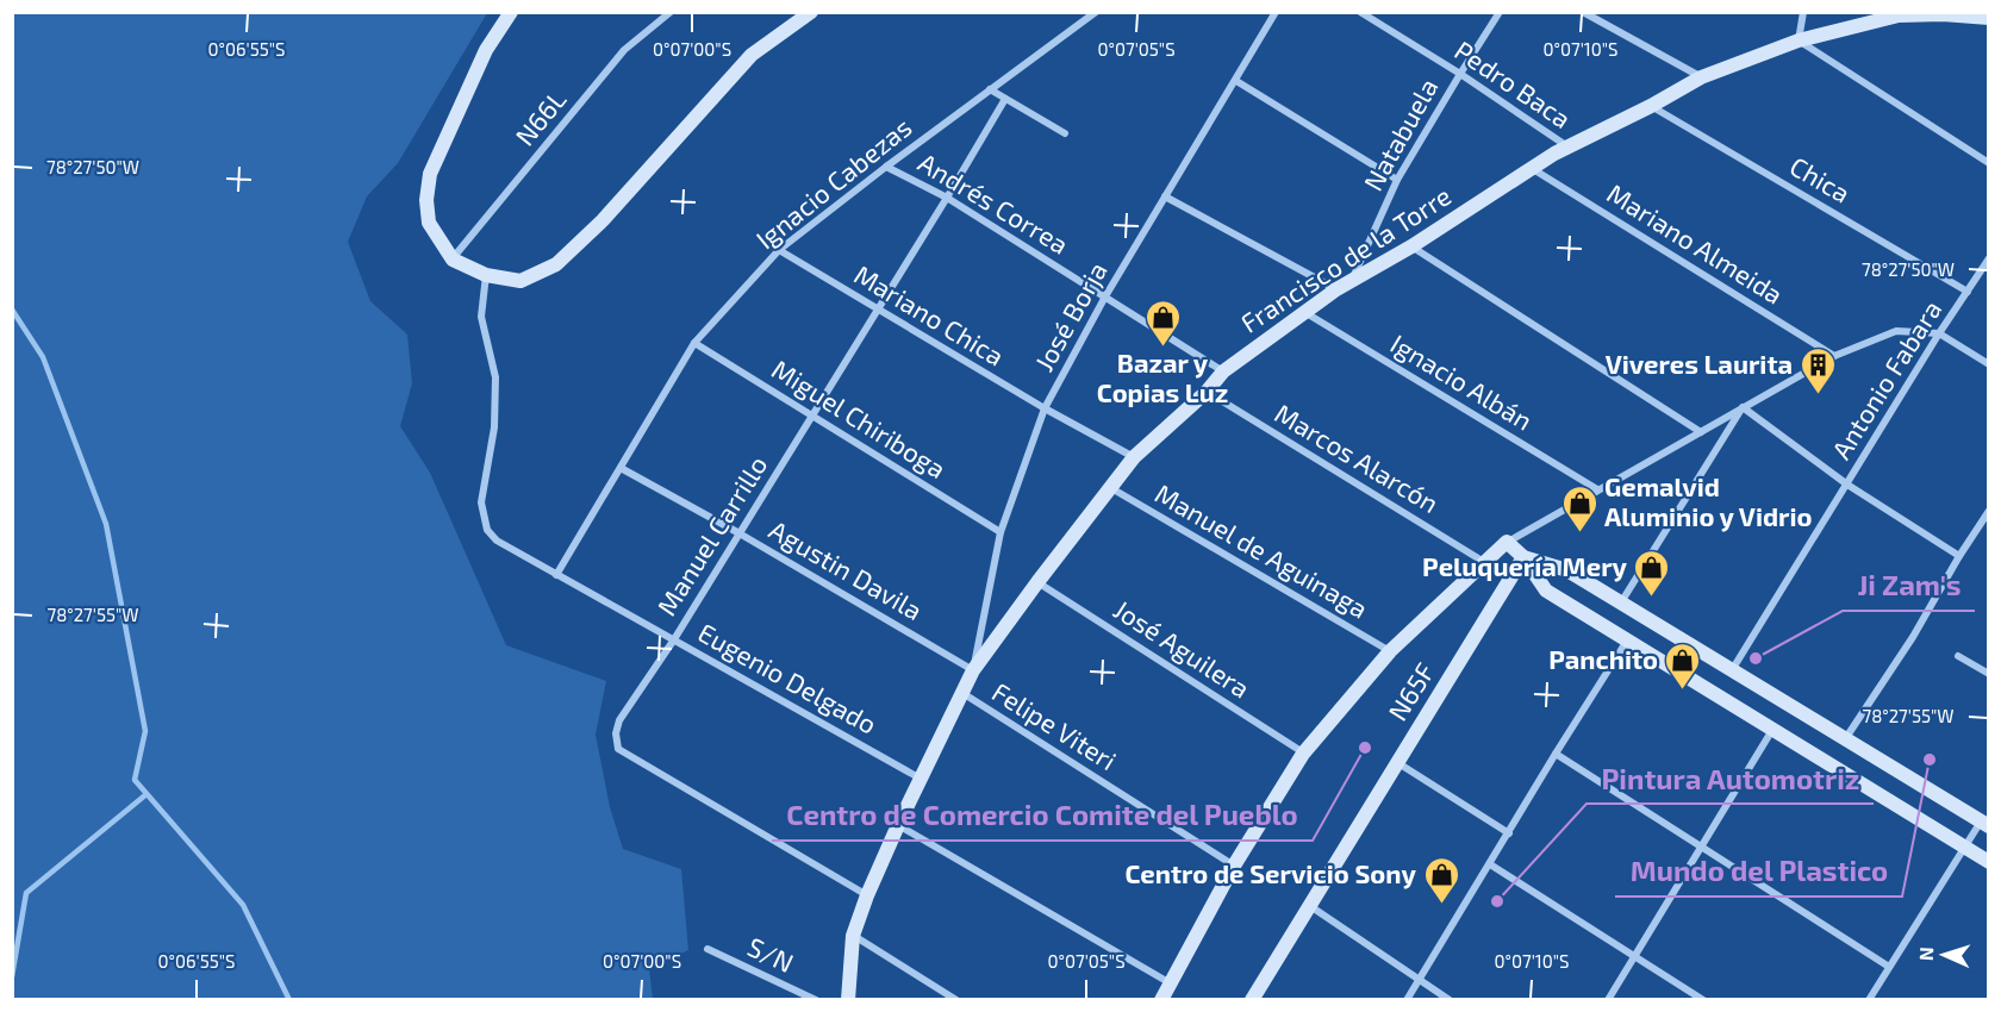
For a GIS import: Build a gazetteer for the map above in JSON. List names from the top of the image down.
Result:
{
  "streets": {
    "street": [
      "Pedro Baca",
      "N66L",
      "Natabuela",
      "Chica",
      "Ignacio Cabezas",
      "Andrés Correa",
      "Mariano Almeida",
      "Francisco de la Torre",
      "Mariano Chica",
      "José Borja",
      "Antonio Fabara",
      "Ignacio Albán",
      "Miguel Chiriboga",
      "Marcos Alarcón",
      "Manuel Carrillo",
      "Manuel de Aguinaga",
      "Agustin Davila",
      "José Aguilera",
      "Eugenio Delgado",
      "N65F",
      "Felipe Viteri",
      "S/N"
    ]
  },
  "crossings": [
    ["Pedro Baca", "Natabuela"],
    ["Pedro Baca", "Francisco de la Torre"],
    ["Natabuela", "Francisco de la Torre"],
    ["Chica", "Francisco de la Torre"],
    ["Chica", "Antonio Fabara"],
    ["Ignacio Cabezas", "Andrés Correa"],
    ["Ignacio Cabezas", "Mariano Chica"],
    ["Ignacio Cabezas", "Miguel Chiriboga"],
    ["Ignacio Cabezas", "Agustin Davila"],
    ["Ignacio Cabezas", "Eugenio Delgado"],
    ["Andrés Correa", "Francisco de la Torre"],
    ["Andrés Correa", "José Borja"],
    ["Andrés Correa", "Manuel Carrillo"],
    ["Mariano Almeida", "Francisco de la Torre"],
    ["Francisco de la Torre", "Mariano Chica"],
    ["Francisco de la Torre", "José Borja"],
    ["Francisco de la Torre", "Ignacio Albán"],
    ["Francisco de la Torre", "Marcos Alarcón"],
    ["Francisco de la Torre", "Manuel Carrillo"],
    ["Francisco de la Torre", "Manuel de Aguinaga"],
    ["Francisco de la Torre", "Agustin Davila"],
    ["Francisco de la Torre", "José Aguilera"],
    ["Francisco de la Torre", "Eugenio Delgado"],
    ["Francisco de la Torre", "Felipe Viteri"],
    ["Mariano Chica", "José Borja"],
    ["Mariano Chica", "Manuel Carrillo"],
    ["José Borja", "Miguel Chiriboga"],
    ["José Borja", "Agustin Davila"],
    ["Miguel Chiriboga", "Manuel Carrillo"],
    ["Manuel Carrillo", "Agustin Davila"],
    ["Manuel Carrillo", "Eugenio Delgado"]
  ],
  "places": {
    "shop": [
      "Bazar y Copias Luz",
      "Gemalvid Aluminio y Vidrio",
      "Peluquería Mery",
      "Panchito",
      "Centro de Servicio Sony"
    ],
    "building": ["Viveres Laurita"],
    "other": [
      "Ji Zam's",
      "Centro de Comercio Comite del Pueblo",
      "Mundo del Plastico",
      "Pintura Automotriz"
    ]
  },
  "north": "left",
  "coordinates": [
    "0°06'55\"S",
    "0°07'00\"S",
    "0°07'05\"S",
    "0°07'10\"S",
    "78°27'50\"W",
    "78°27'55\"W"
  ]
}
